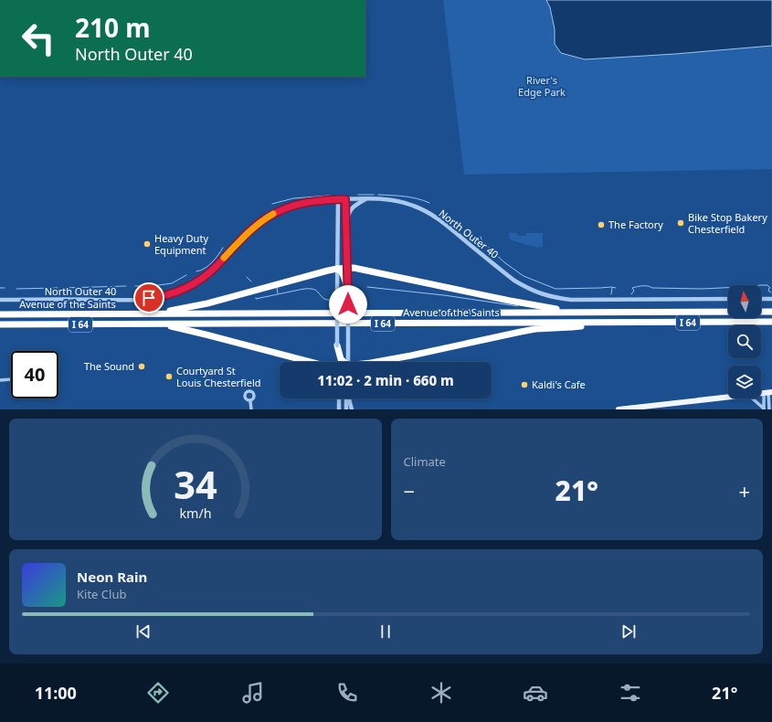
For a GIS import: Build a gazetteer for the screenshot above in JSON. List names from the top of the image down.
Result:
{
  "streets": {
    "highway": ["Avenue of the Saints", "I 64"],
    "street": ["North Outer 40"]
  },
  "parks": ["River's Edge Park"],
  "places": [
    "Bike Stop Bakery Chesterfield",
    "The Factory",
    "Heavy Duty Equipment",
    "The Sound",
    "Courtyard St Louis Chesterfield",
    "Kaldi's Cafe"
  ],
  "north": "top",
  "page": {
    "turn": ["210 m", "North Outer 40"],
    "limit": "40",
    "trip": "11:02 · 2 min · 660 m",
    "tile": "Climate",
    "heat": ["−", "21°", "+"],
    "song": ["Neon Rain", "Kite Club"],
    "tabs": ["11:00", "21°"],
    "gauge": ["34", "km/h"]
  }
}
